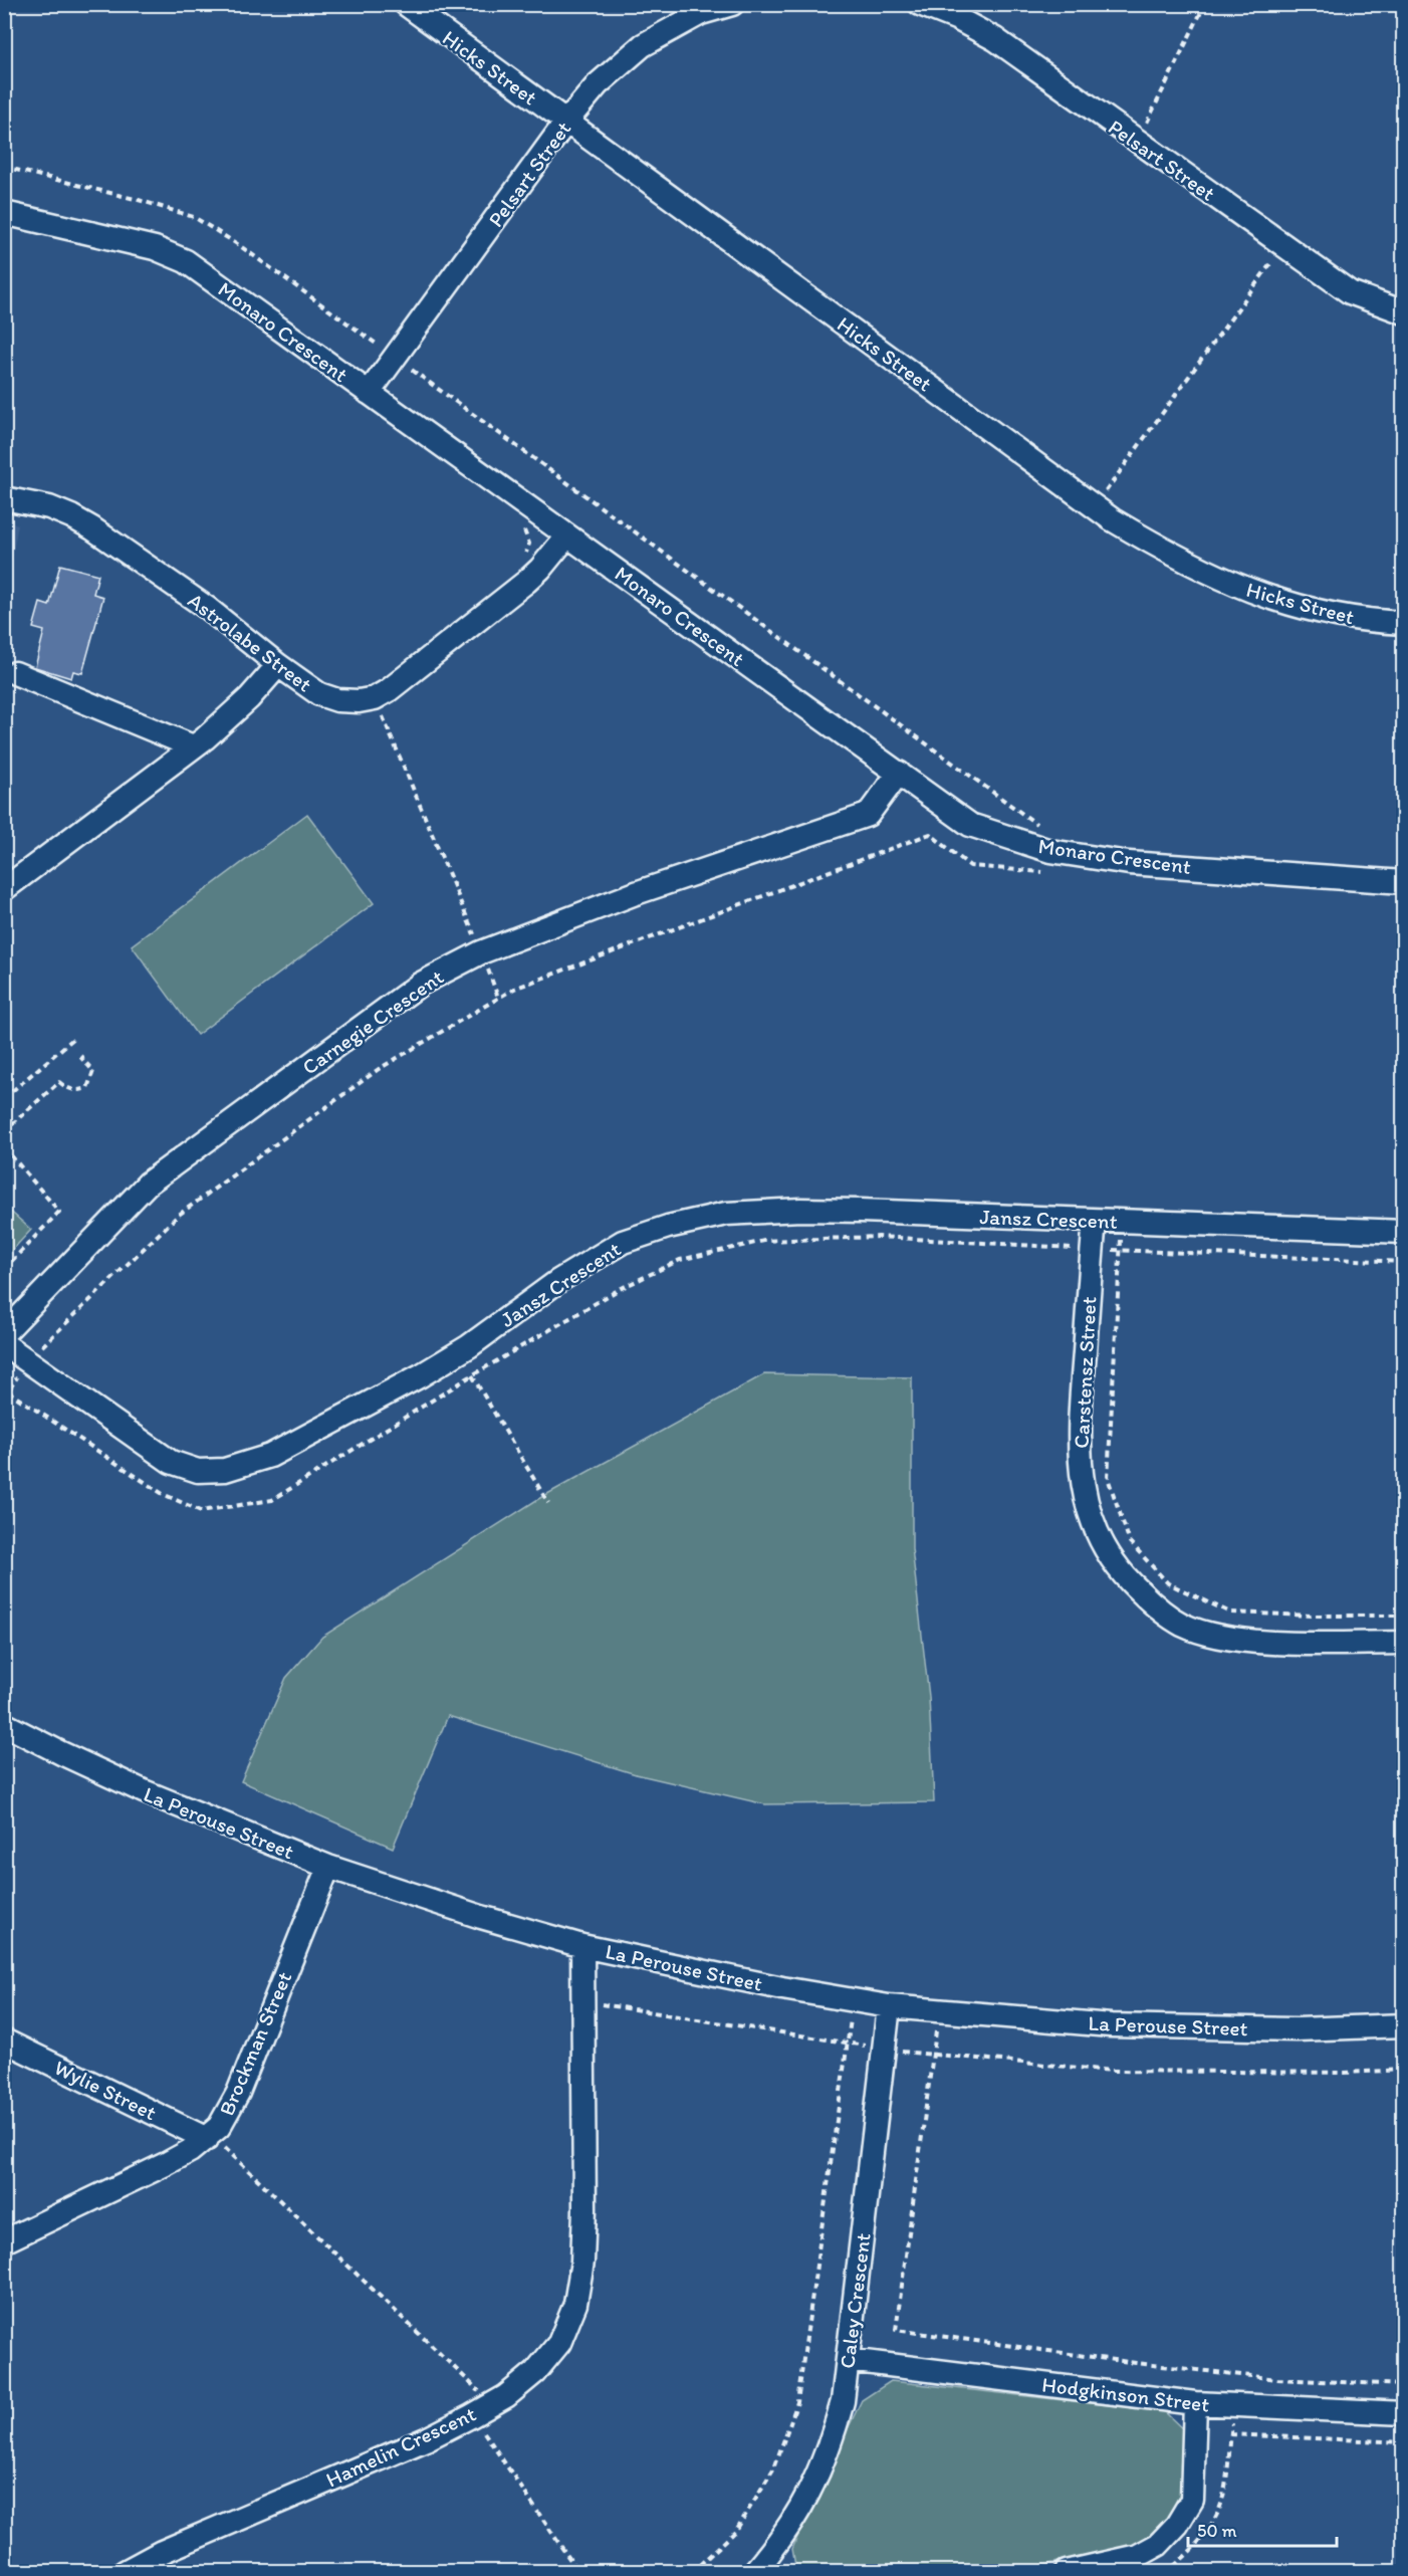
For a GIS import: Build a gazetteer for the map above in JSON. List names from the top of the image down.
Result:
{
  "streets": {
    "street": [
      "Hicks Street",
      "Pelsart Street",
      "Monaro Crescent",
      "Astrolabe Street",
      "Carnegie Crescent",
      "Jansz Crescent",
      "Carstensz Street",
      "La Perouse Street",
      "Brockman Street",
      "Wylie Street",
      "Caley Crescent",
      "Hodgkinson Street",
      "Hamelin Crescent"
    ]
  },
  "crossings": [
    ["Hicks Street", "Pelsart Street"],
    ["Pelsart Street", "Monaro Crescent"],
    ["Monaro Crescent", "Carnegie Crescent"],
    ["Jansz Crescent", "Carstensz Street"],
    ["La Perouse Street", "Brockman Street"],
    ["La Perouse Street", "Caley Crescent"],
    ["La Perouse Street", "Hamelin Crescent"],
    ["Brockman Street", "Wylie Street"],
    ["Caley Crescent", "Hodgkinson Street"]
  ],
  "scale_bar": "50 m"
}
